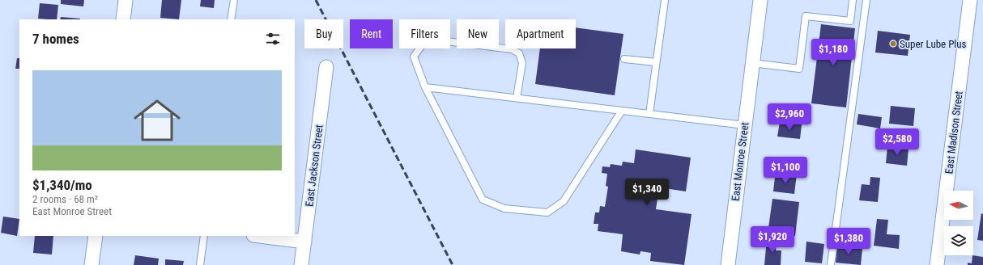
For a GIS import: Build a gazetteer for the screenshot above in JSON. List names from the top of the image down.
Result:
{
  "streets": {
    "street": ["East Madison Street", "East Monroe Street", "East Jackson Street"]
  },
  "places": ["Super Lube Plus"],
  "north": "left",
  "page": {
    "chip": [
      "Buy",
      "Rent",
      "Filters",
      "New",
      "Apartment"
    ],
    "heading": "7 homes",
    "price": [
      "$1,180",
      "$2,960",
      "$2,580",
      "$1,100",
      "$1,340",
      "$1,920",
      "$1,380"
    ],
    "list": [
      {
        "name": "$1,340/mo",
        "note": "2 rooms · 68 m² · East Monroe Street"
      }
    ]
  }
}
